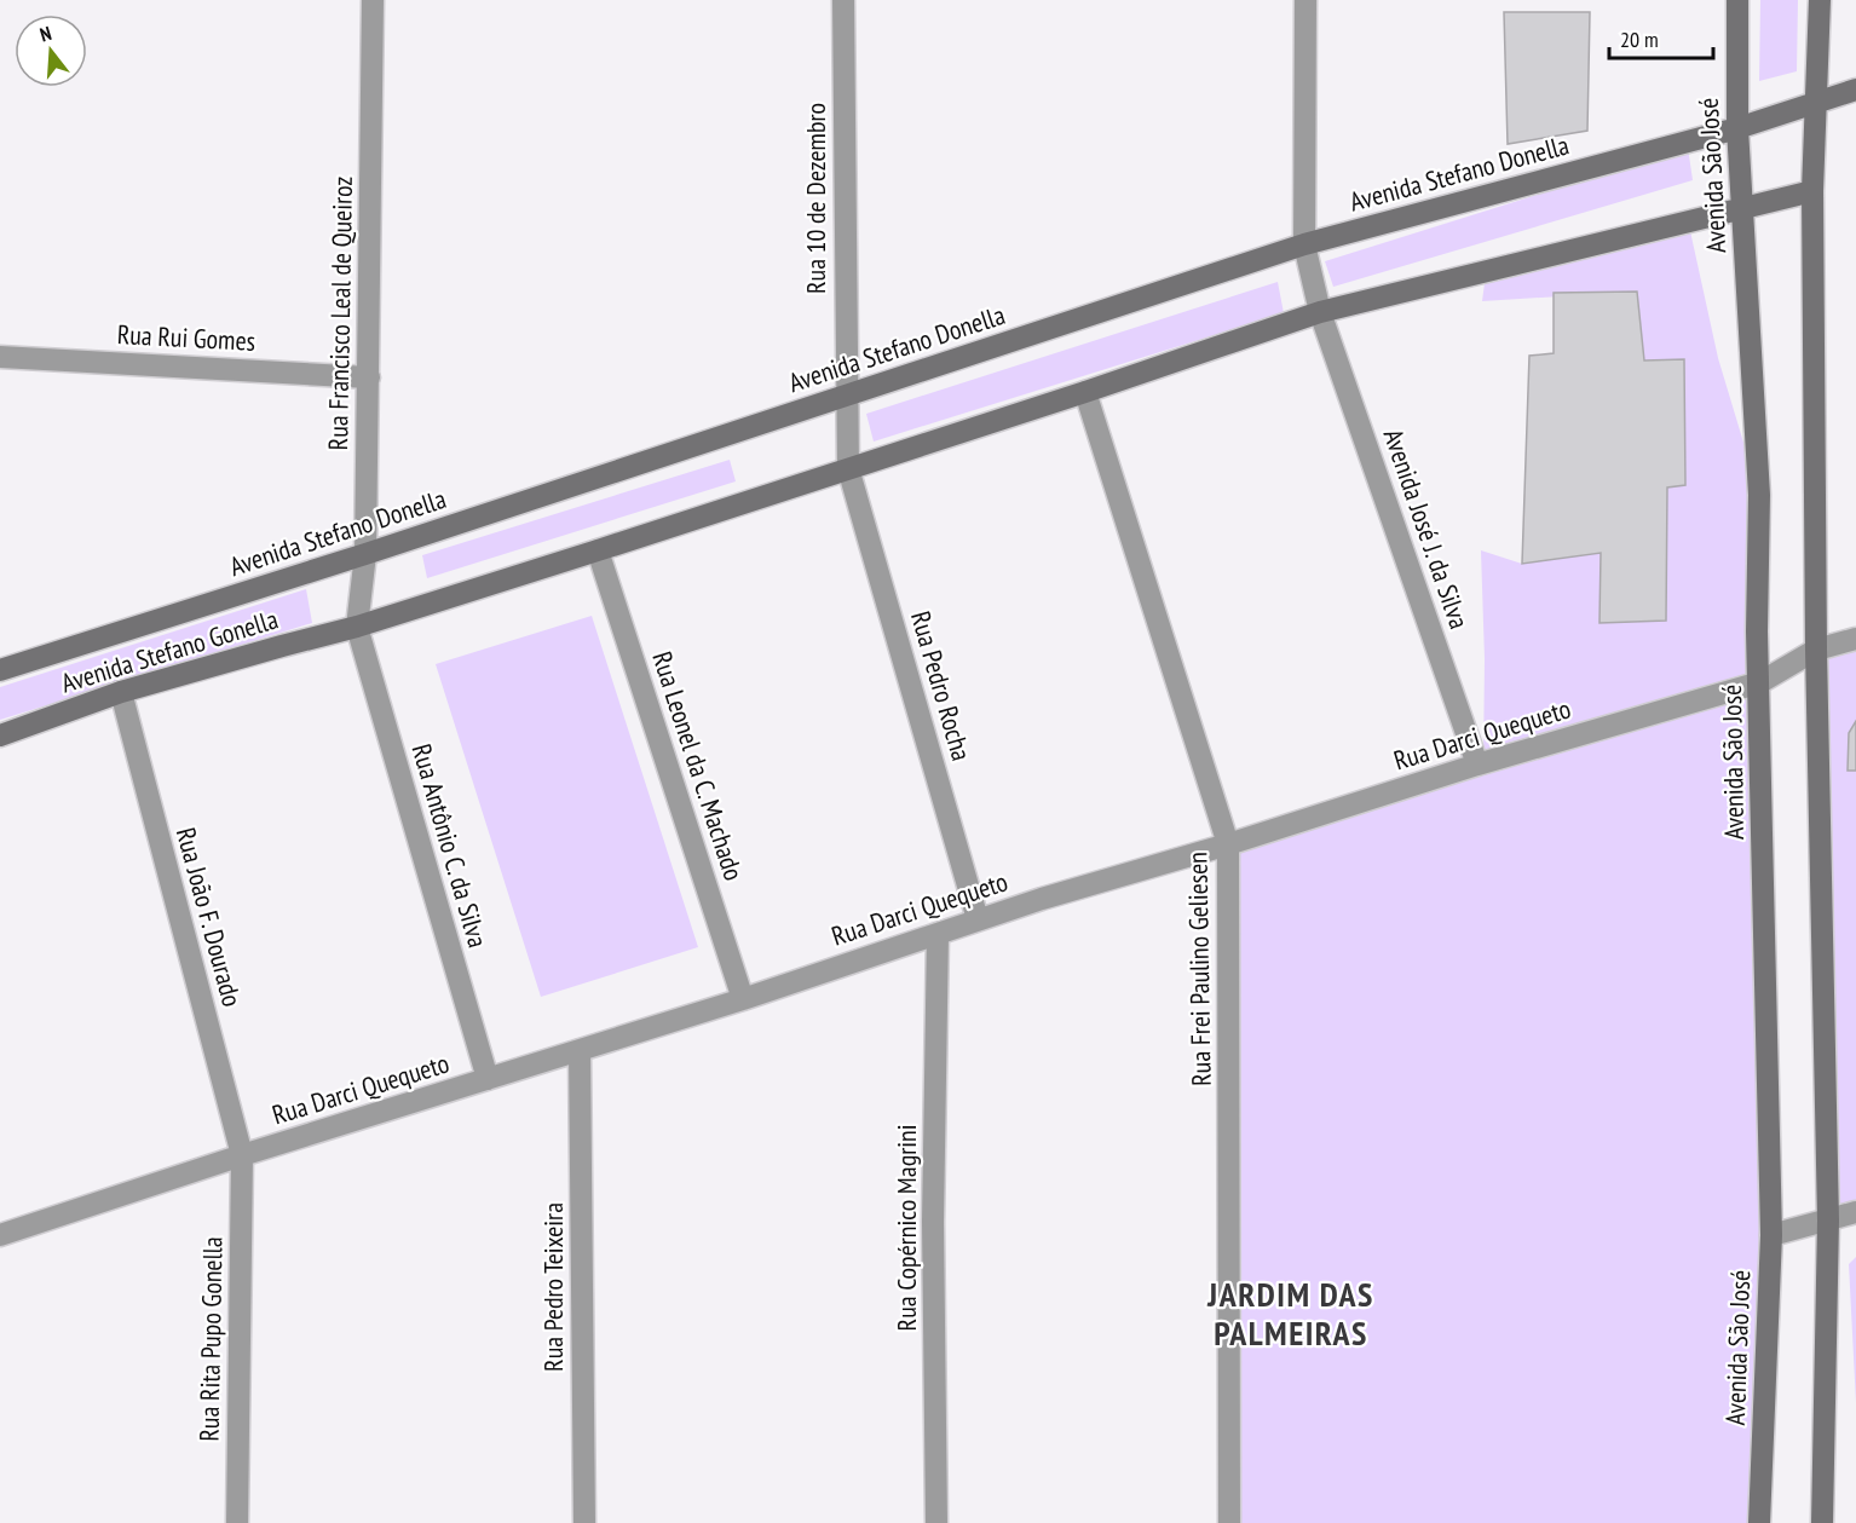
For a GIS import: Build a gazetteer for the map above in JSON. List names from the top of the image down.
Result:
{
  "streets": {
    "street": [
      "Avenida Stefano Donella",
      "Avenida São José",
      "Rua 10 de Dezembro",
      "Rua Francisco Leal de Queiroz",
      "Rua Rui Gomes",
      "Avenida José J. da Silva",
      "Avenida Stefano Gonella",
      "Rua Pedro Rocha",
      "Rua Darci Quequeto",
      "Rua Leonel da C. Machado",
      "Rua Antônio C. da Silva",
      "Rua João F. Dourado",
      "Rua Frei Paulino Geliesen",
      "Rua Copérnico Magrini",
      "Rua Pedro Teixeira",
      "Rua Rita Pupo Gonella"
    ]
  },
  "crossings": [
    ["Avenida Stefano Donella", "Avenida São José"],
    ["Avenida Stefano Donella", "Rua 10 de Dezembro"],
    ["Avenida Stefano Donella", "Rua Francisco Leal de Queiroz"],
    ["Avenida Stefano Donella", "Avenida José J. da Silva"],
    ["Avenida São José", "Rua Darci Quequeto"],
    ["Rua 10 de Dezembro", "Rua Pedro Rocha"],
    ["Rua Francisco Leal de Queiroz", "Rua Rui Gomes"],
    ["Rua Francisco Leal de Queiroz", "Avenida Stefano Gonella"],
    ["Rua Francisco Leal de Queiroz", "Rua Antônio C. da Silva"],
    ["Avenida José J. da Silva", "Rua Darci Quequeto"],
    ["Avenida Stefano Gonella", "Rua Antônio C. da Silva"],
    ["Avenida Stefano Gonella", "Rua João F. Dourado"],
    ["Rua Pedro Rocha", "Rua Darci Quequeto"],
    ["Rua Darci Quequeto", "Rua Leonel da C. Machado"],
    ["Rua Darci Quequeto", "Rua Antônio C. da Silva"],
    ["Rua Darci Quequeto", "Rua João F. Dourado"],
    ["Rua Darci Quequeto", "Rua Frei Paulino Geliesen"],
    ["Rua Darci Quequeto", "Rua Copérnico Magrini"],
    ["Rua Darci Quequeto", "Rua Pedro Teixeira"],
    ["Rua Darci Quequeto", "Rua Rita Pupo Gonella"],
    ["Rua João F. Dourado", "Rua Rita Pupo Gonella"]
  ],
  "districts": ["JARDIM DAS PALMEIRAS"],
  "scale_bar": "20 m",
  "north": "top"
}
